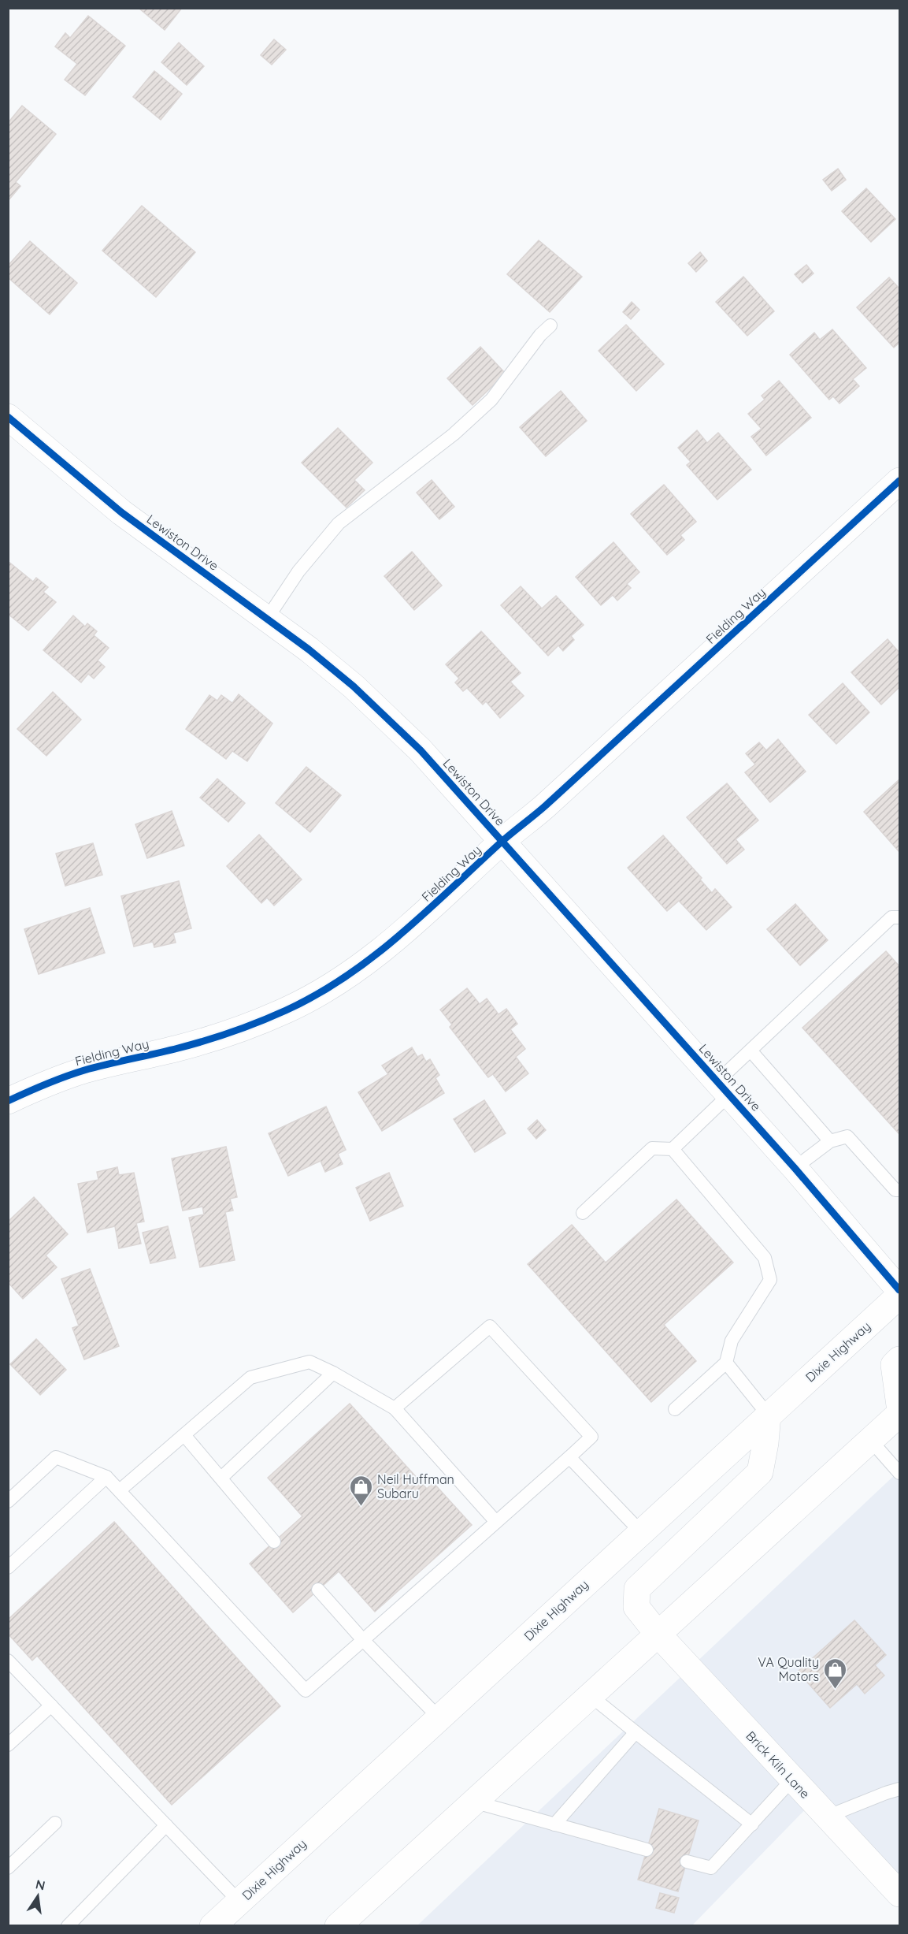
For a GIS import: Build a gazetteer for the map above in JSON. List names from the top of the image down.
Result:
{
  "streets": {
    "street": [
      "Lewiston Drive",
      "Fielding Way",
      "Dixie Highway",
      "Brick Kiln Lane"
    ]
  },
  "crossings": [
    ["Lewiston Drive", "Fielding Way"],
    ["Dixie Highway", "Brick Kiln Lane"]
  ],
  "places": {
    "shop": ["Neil Huffman Subaru", "VA Quality Motors"]
  },
  "north": "top"
}
